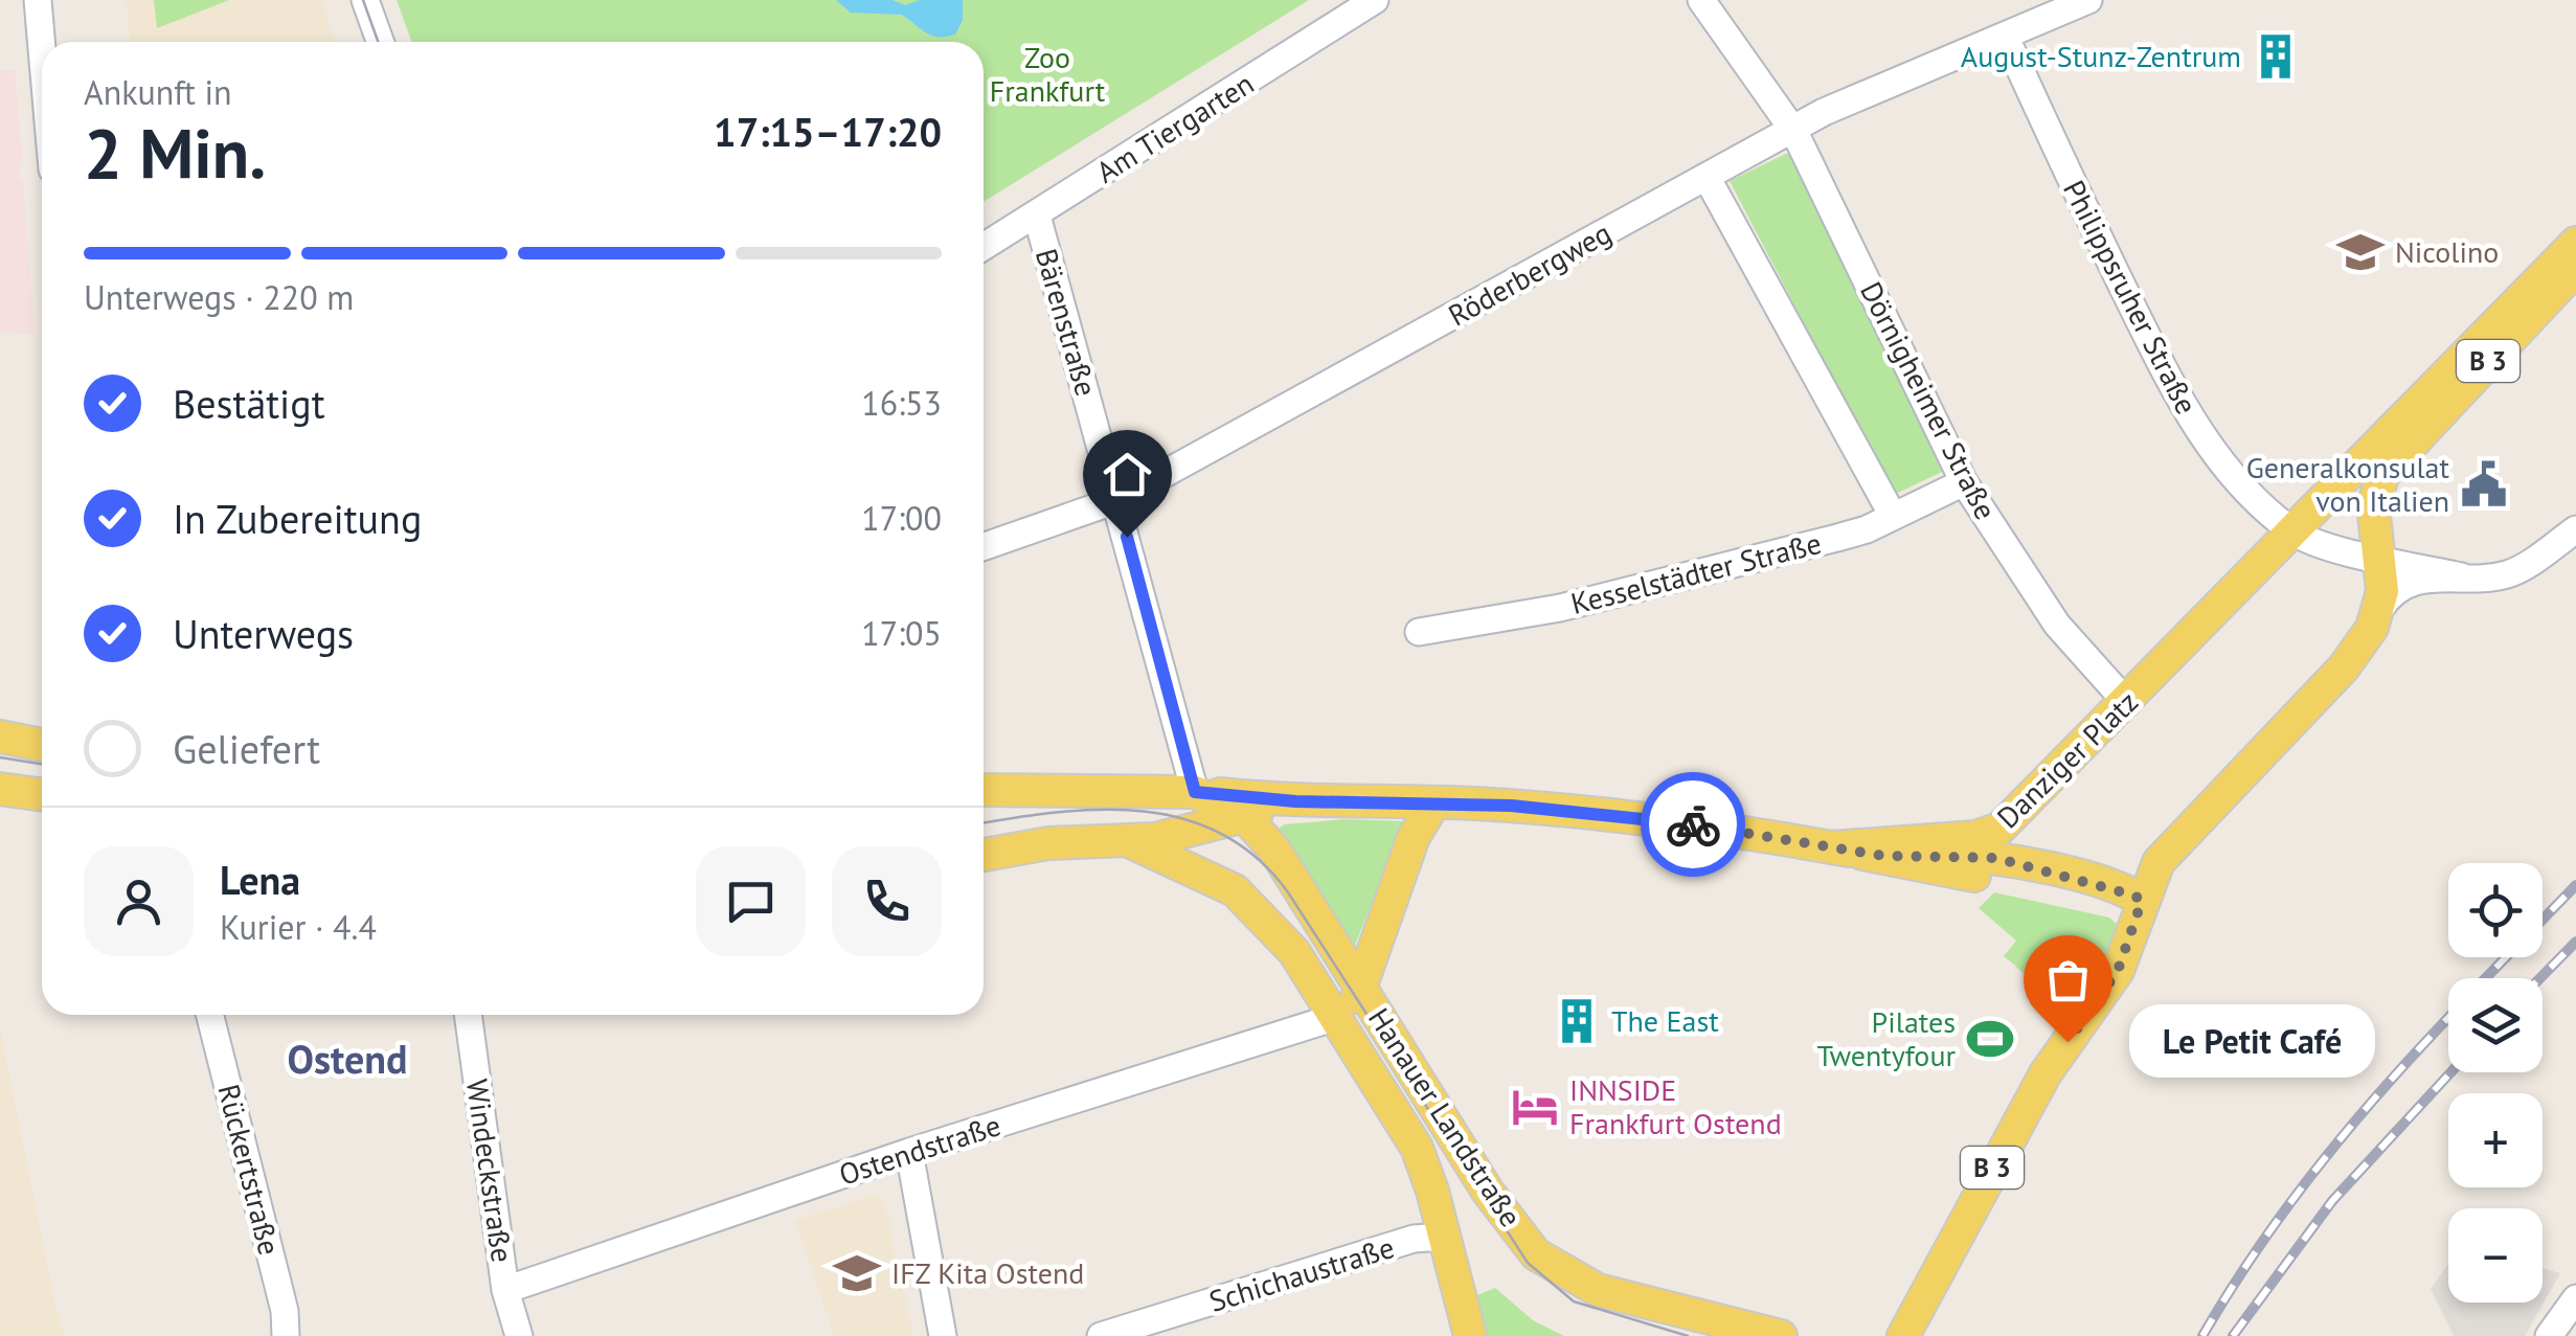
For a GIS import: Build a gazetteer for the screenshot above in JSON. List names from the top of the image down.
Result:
{
  "streets": {
    "main road": ["B 3", "Danziger Platz", "Hanauer Landstraße"],
    "street": [
      "Am Tiergarten",
      "Röderbergweg",
      "Philippsruher Straße",
      "Bärenstraße",
      "Dörnigheimer Straße",
      "Kesselstädter Straße",
      "Ostendstraße",
      "Rückertstraße",
      "Windeckstraße",
      "Schichaustraße"
    ]
  },
  "crossings": [
    ["Am Tiergarten", "Bärenstraße"],
    ["Röderbergweg", "Philippsruher Straße"],
    ["Röderbergweg", "Bärenstraße"],
    ["Röderbergweg", "Dörnigheimer Straße"],
    ["Philippsruher Straße", "B 3"],
    ["Philippsruher Straße", "Danziger Platz"],
    ["Bärenstraße", "Hanauer Landstraße"],
    ["B 3", "Danziger Platz"],
    ["Dörnigheimer Straße", "Kesselstädter Straße"],
    ["Dörnigheimer Straße", "Danziger Platz"],
    ["Hanauer Landstraße", "Ostendstraße"],
    ["Hanauer Landstraße", "Schichaustraße"],
    ["Ostendstraße", "Windeckstraße"]
  ],
  "districts": ["Ostend"],
  "parks": ["Zoo Frankfurt"],
  "places": {
    "building": ["August-Stunz-Zentrum", "The East"],
    "school or university": ["Nicolino", "IFZ Kita Ostend"],
    "public building": ["Generalkonsulat von Italien"],
    "sports": ["Pilates Twentyfour"],
    "other": ["Le Petit Café"],
    "hotel": ["INNSIDE Frankfurt Ostend"]
  },
  "page": {
    "heading": ["2 Min.", "Ankunft in", "17:15–17:20"],
    "panel": ["Lena", "Kurier · 4.4"],
    "bar": "Unterwegs · 220 m",
    "list": [
      ["Bestätigt", "16:53"],
      ["In Zubereitung", "17:00"],
      ["Unterwegs", "17:05"],
      "Geliefert"
    ],
    "map_buttons": ["+", "−"],
    "bubble": "Le Petit Café"
  }
}
